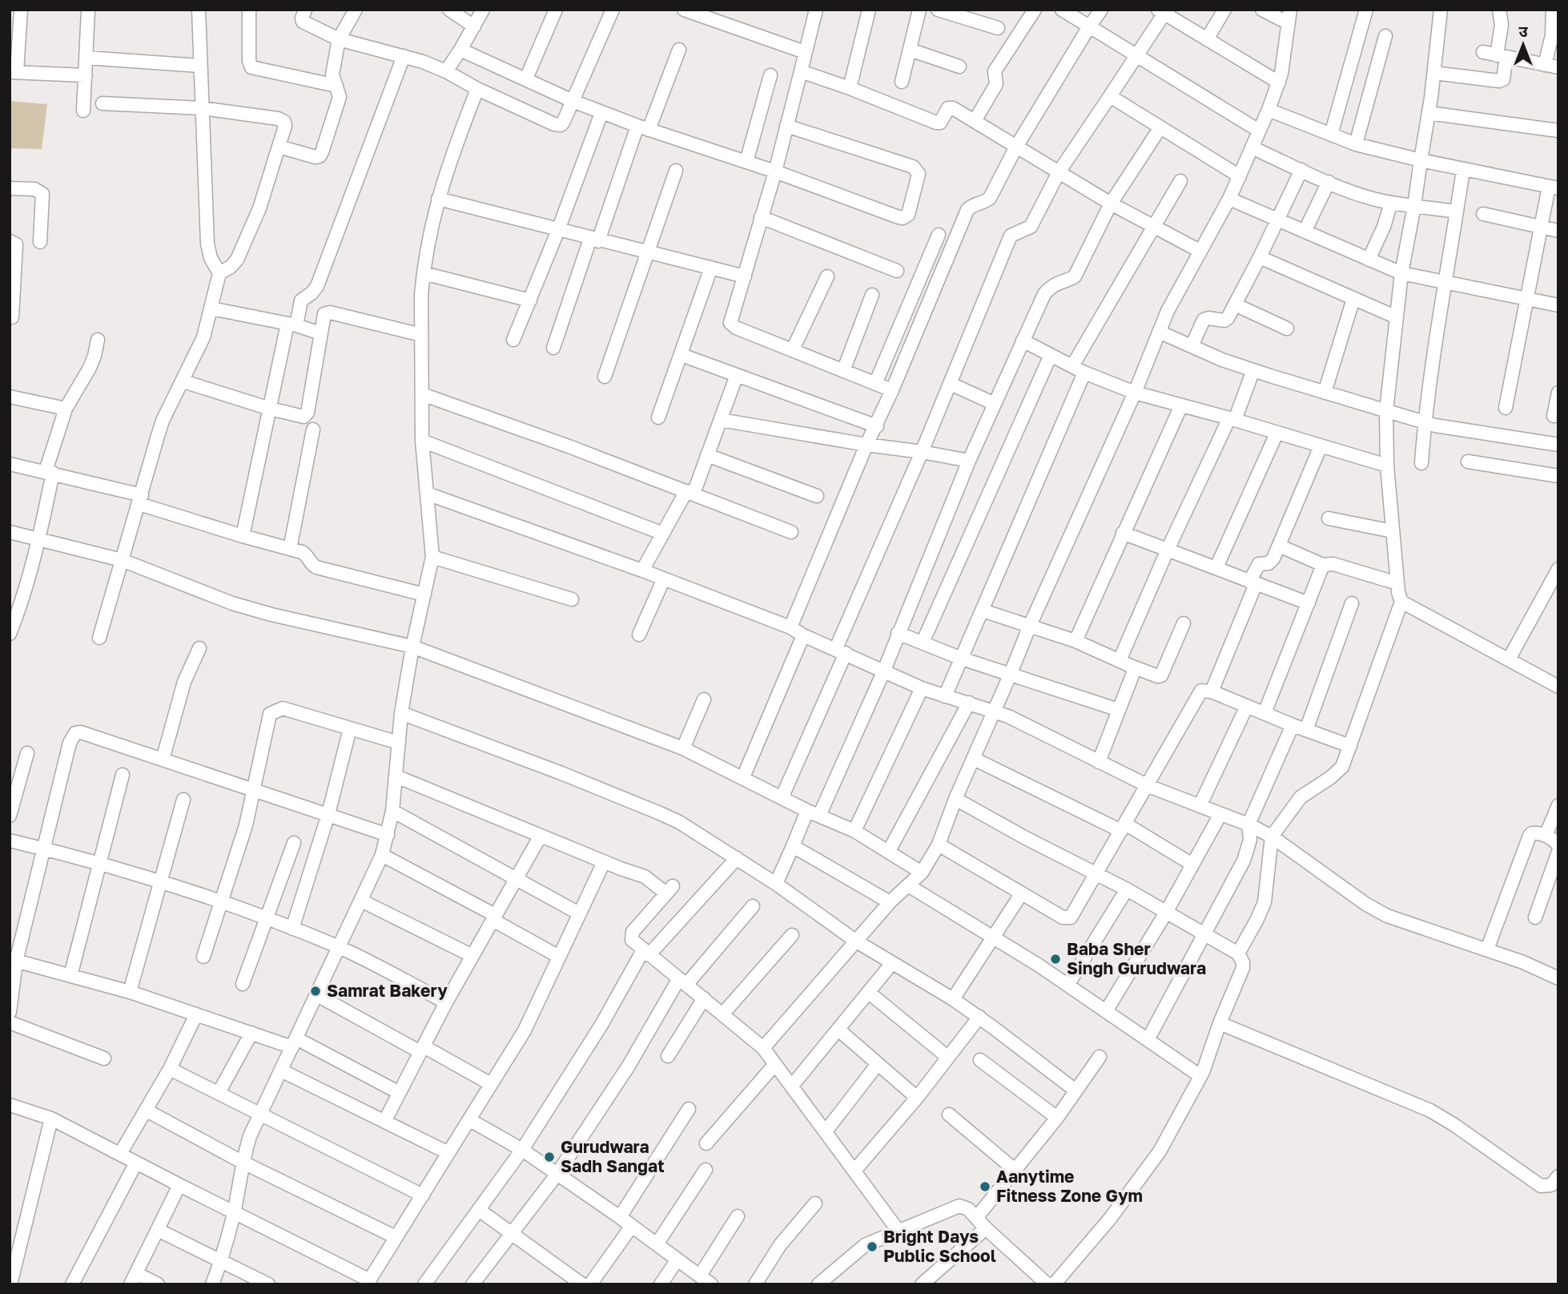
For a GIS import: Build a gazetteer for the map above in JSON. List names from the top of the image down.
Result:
{
  "places": [
    "Baba Sher Singh Gurudwara",
    "Samrat Bakery",
    "Gurudwara Sadh Sangat",
    "Aanytime Fitness Zone Gym",
    "Bright Days Public School"
  ],
  "north": "top"
}
